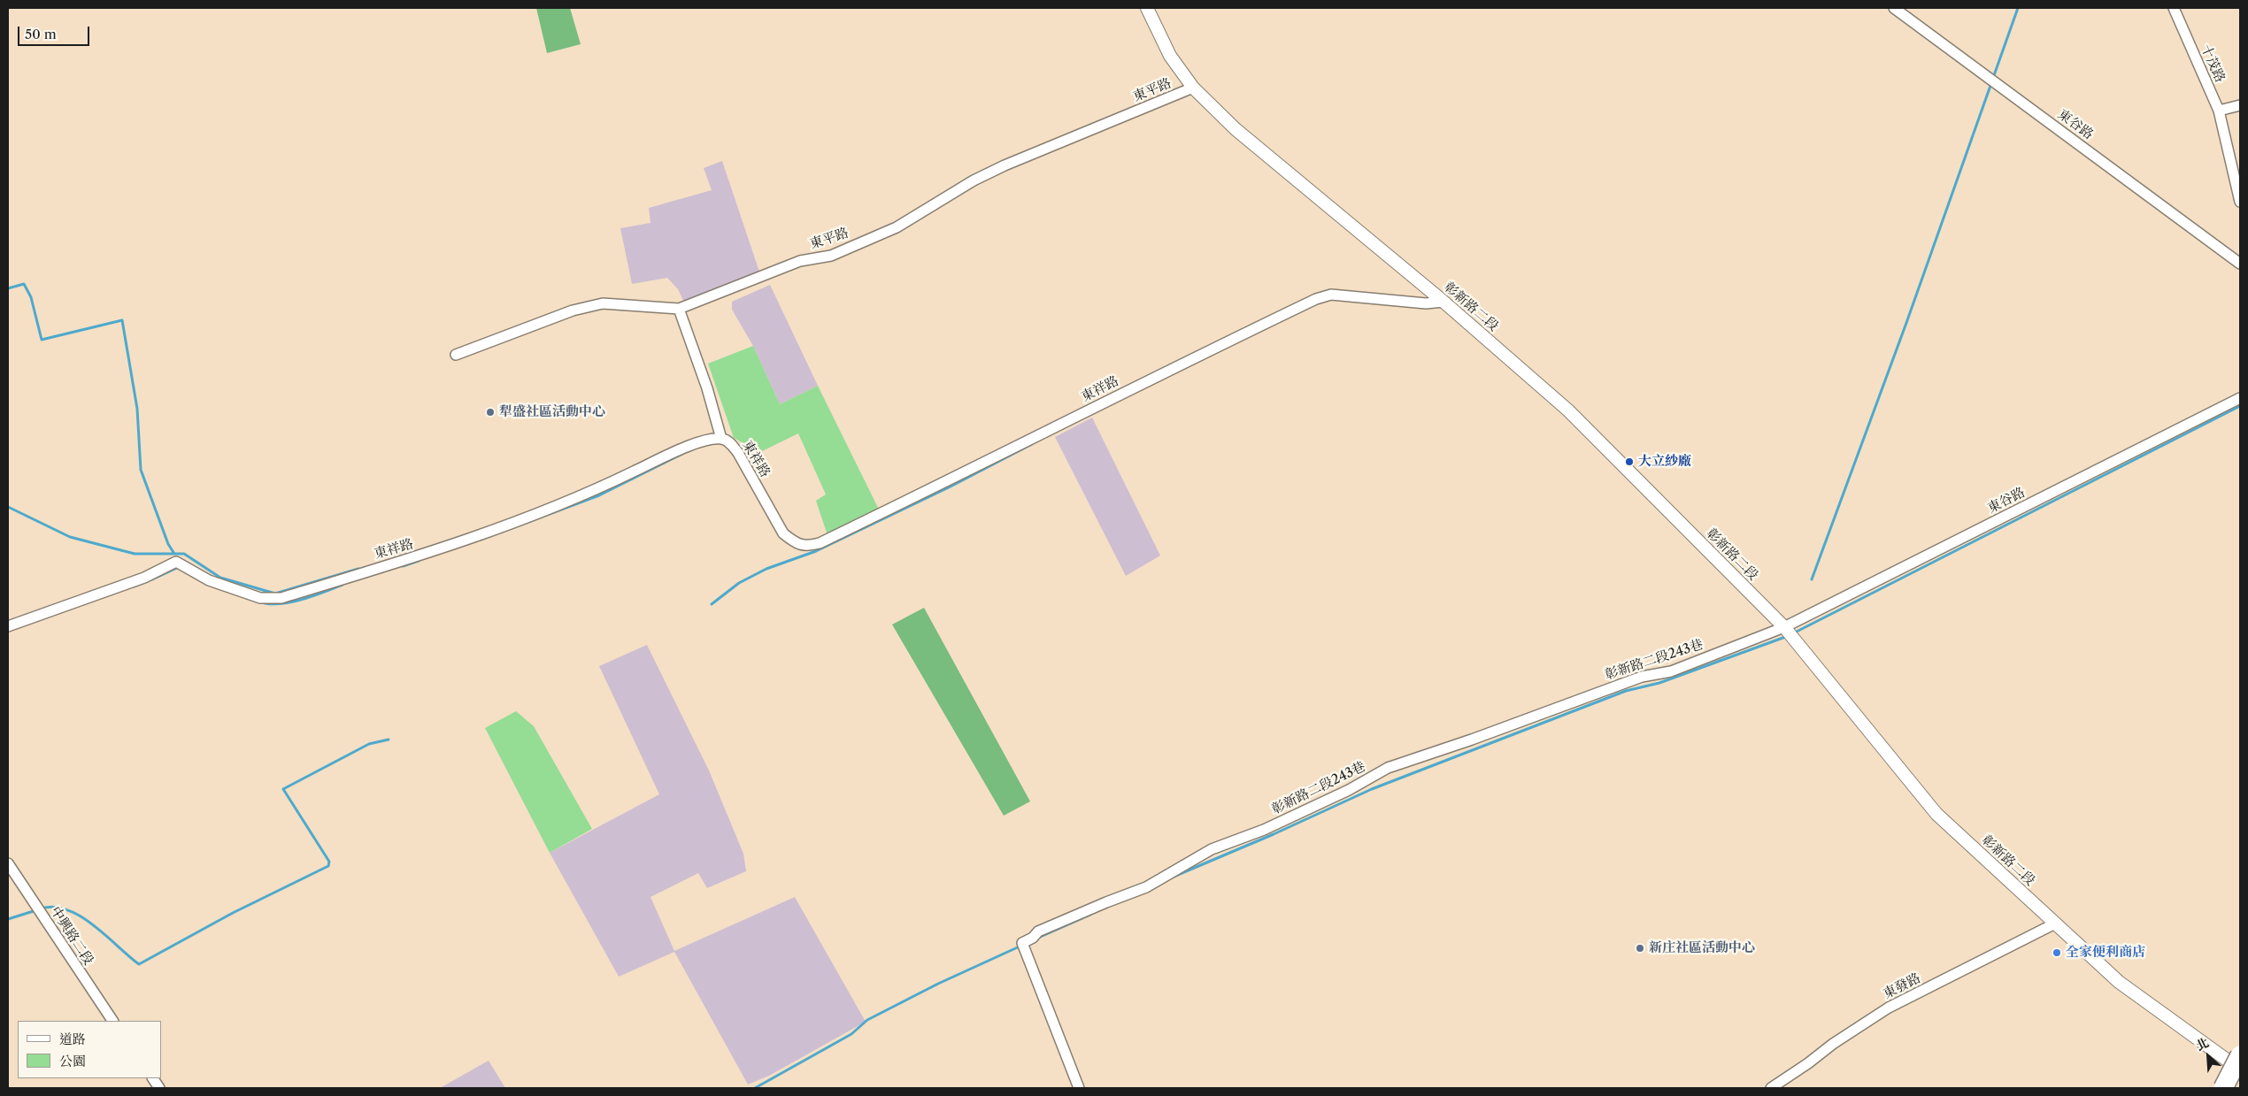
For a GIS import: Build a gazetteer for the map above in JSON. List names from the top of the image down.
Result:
{
  "streets": {
    "street": [
      "十茂路",
      "東平路",
      "東谷路",
      "彰新路二段",
      "東祥路",
      "彰新路二段243巷",
      "中興路二段",
      "東發路"
    ]
  },
  "crossings": [
    ["東平路", "彰新路二段"],
    ["東谷路", "彰新路二段"],
    ["東谷路", "彰新路二段243巷"],
    ["彰新路二段", "東祥路"],
    ["彰新路二段", "彰新路二段243巷"],
    ["彰新路二段", "東發路"]
  ],
  "places": [
    "犁盛社區活動中心",
    "大立紗廠",
    "新庄社區活動中心",
    "全家便利商店"
  ],
  "legend": ["道路", "公園"],
  "scale_bar": "50 m",
  "north": "top left"
}
